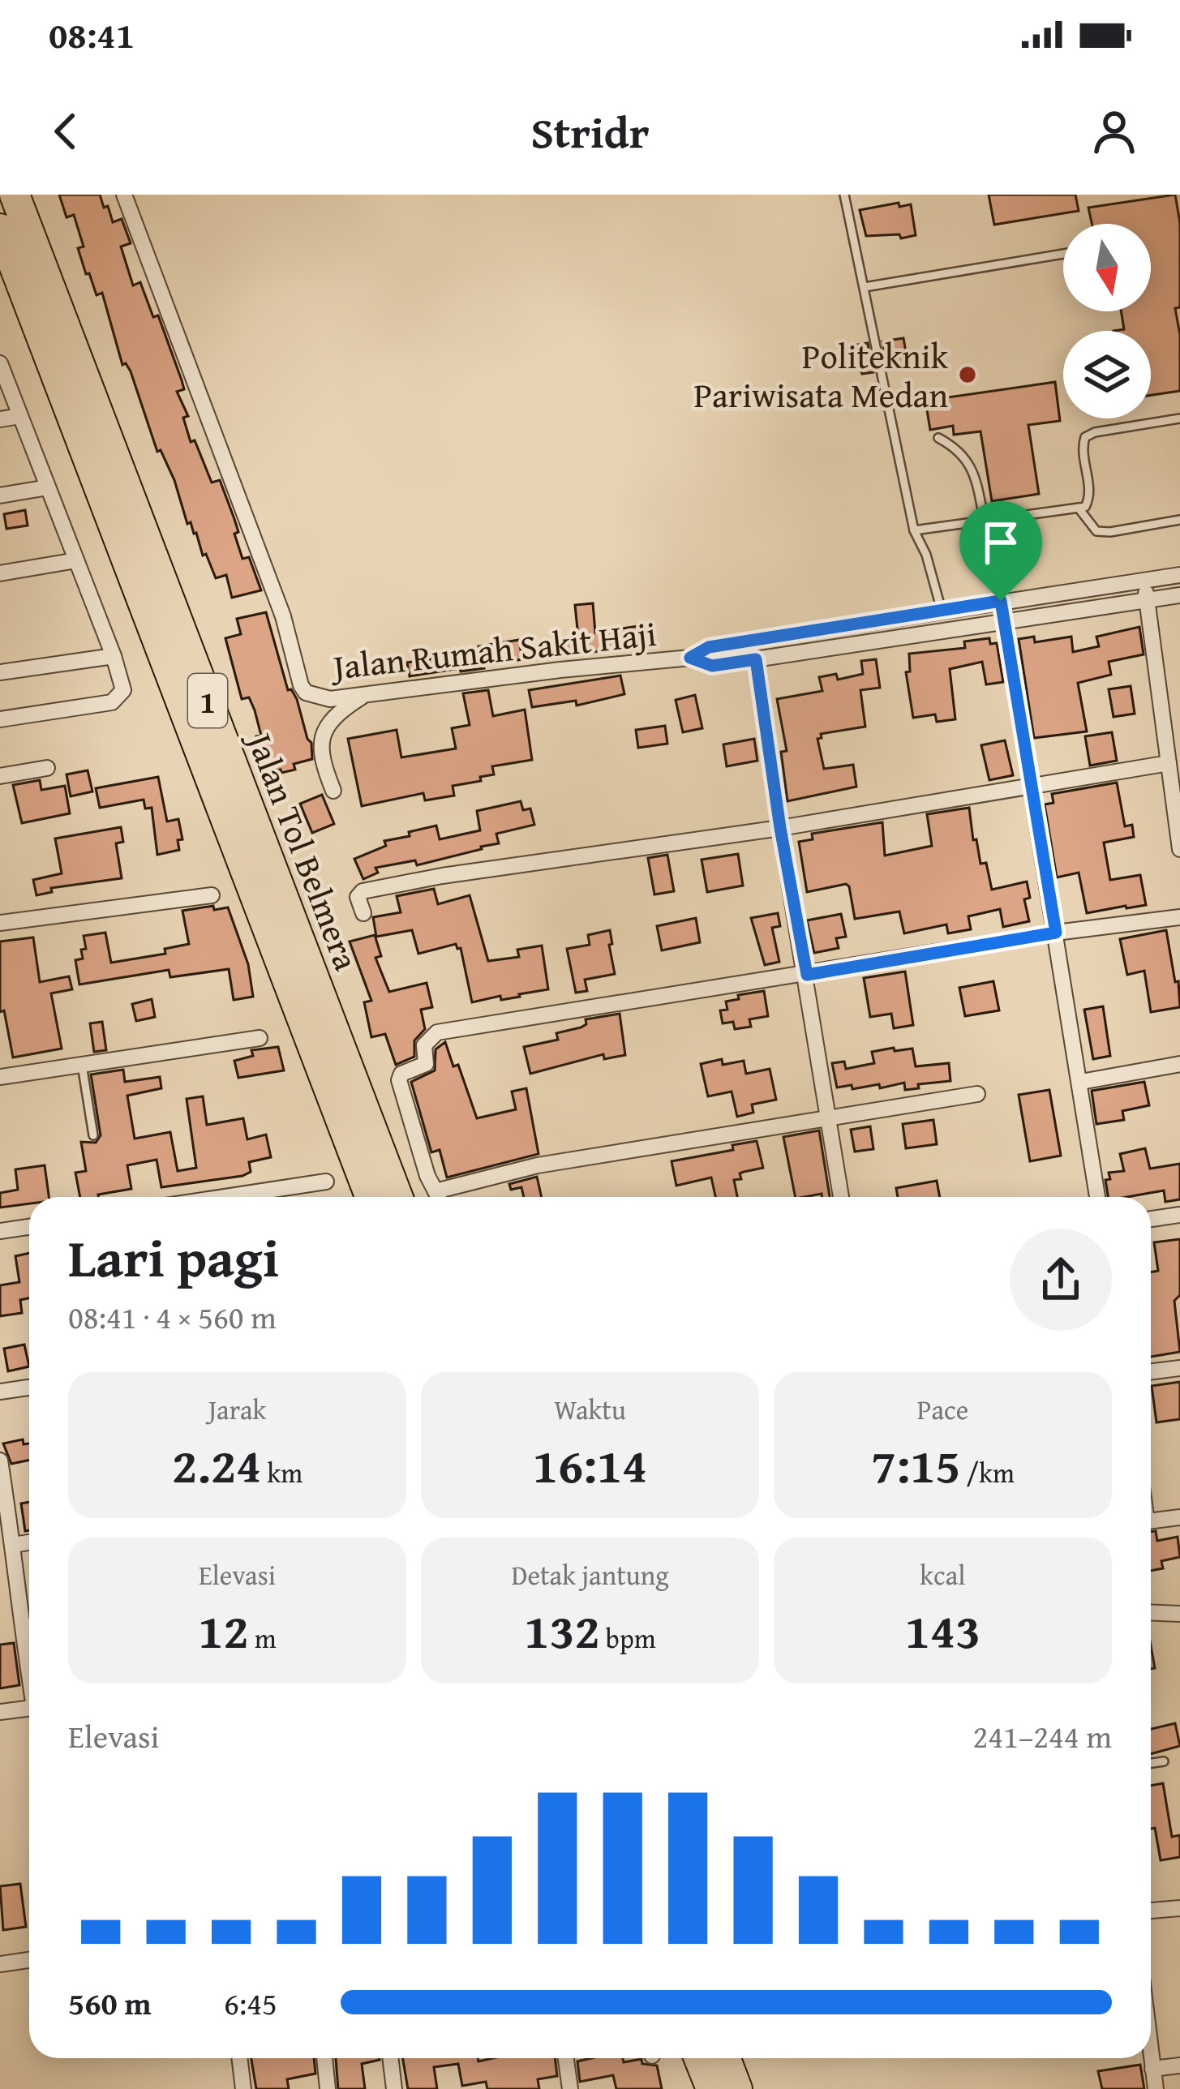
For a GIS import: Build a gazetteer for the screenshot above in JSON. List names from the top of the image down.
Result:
{
  "streets": {
    "highway": ["1", "Jalan Tol Belmera"],
    "street": ["Jalan Rumah Sakit Haji"]
  },
  "places": ["Politeknik Pariwisata Medan"],
  "north": "bottom",
  "page": {
    "status": "08:41",
    "header": "Stridr",
    "heading": ["Lari pagi", "08:41 · 4 × 560 m"],
    "stats": [
      ["Jarak", "2.24 km"],
      ["Waktu", "16:14"],
      ["Pace", "7:15 /km"],
      ["Elevasi", "12 m"],
      ["Detak jantung", "132 bpm"],
      ["kcal", "143"]
    ],
    "chart": ["Elevasi", "241–244 m"],
    "list": [
      {
        "name": "560 m",
        "note": "6:45"
      }
    ]
  }
}
